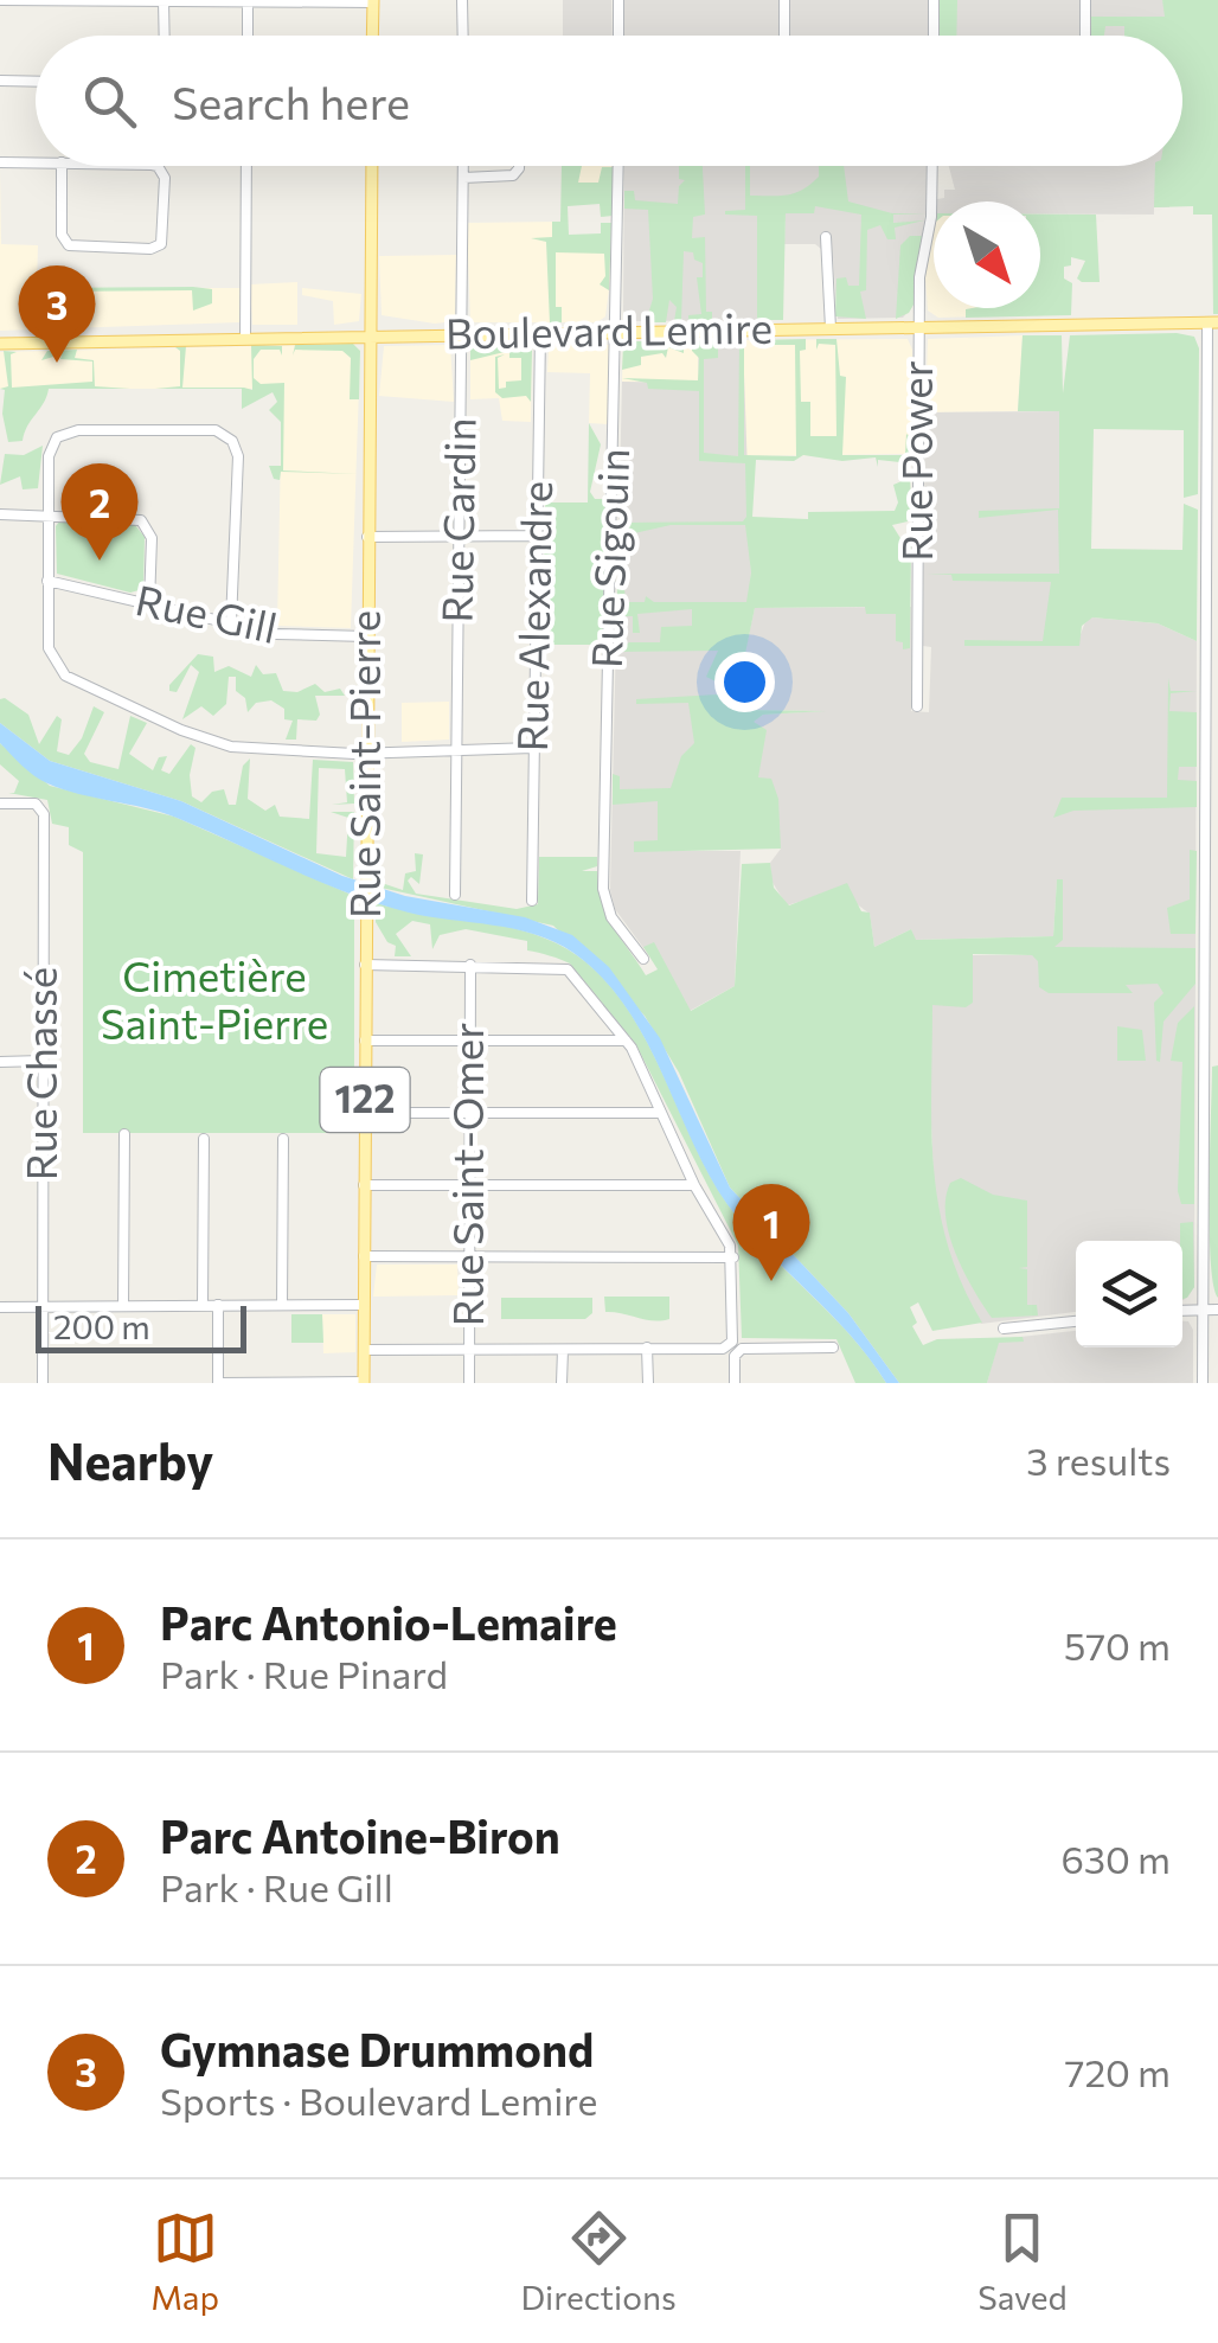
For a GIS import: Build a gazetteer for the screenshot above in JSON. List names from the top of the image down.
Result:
{
  "streets": {
    "main road": ["Boulevard Lemire", "Rue Saint-Pierre", "122"],
    "street": [
      "Rue Power",
      "Rue Cardin",
      "Rue Sigouin",
      "Rue Gill",
      "Rue Alexandre",
      "Rue Chassé",
      "Rue Saint-Omer"
    ]
  },
  "crossings": [
    ["Boulevard Lemire", "Rue Power"],
    ["Boulevard Lemire", "Rue Cardin"],
    ["Boulevard Lemire", "Rue Sigouin"],
    ["Boulevard Lemire", "Rue Alexandre"],
    ["Boulevard Lemire", "Rue Saint-Pierre"],
    ["Rue Gill", "Rue Saint-Pierre"]
  ],
  "parks": ["Cimetière Saint-Pierre"],
  "scale_bar": "200 m",
  "north": "bottom right",
  "page": {
    "search": "Search here",
    "pins": ["3", "2", "1"],
    "scale": "200 m",
    "heading": ["Nearby", "3 results"],
    "list": [
      {
        "mark": "1",
        "name": "Parc Antonio-Lemaire",
        "note": "Park · Rue Pinard",
        "value": "570 m"
      },
      {
        "mark": "2",
        "name": "Parc Antoine-Biron",
        "note": "Park · Rue Gill",
        "value": "630 m"
      },
      {
        "mark": "3",
        "name": "Gymnase Drummond",
        "note": "Sports · Boulevard Lemire",
        "value": "720 m"
      }
    ],
    "nav": ["Map", "Directions", "Saved"]
  }
}
